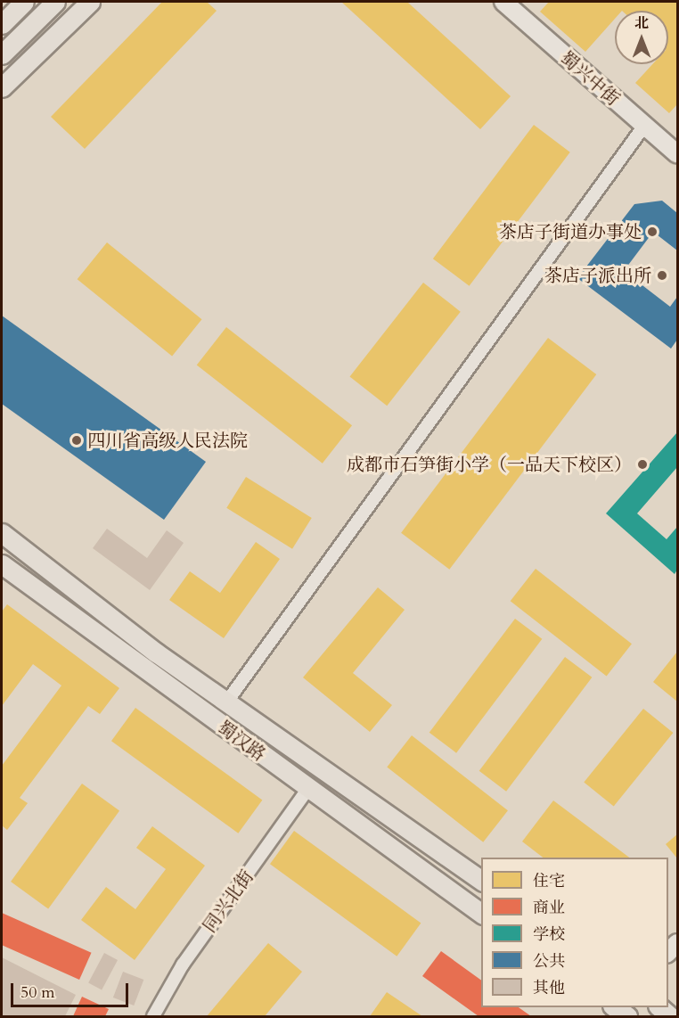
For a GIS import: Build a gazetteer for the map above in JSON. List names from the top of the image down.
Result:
{
  "streets": {
    "main road": ["蜀汉路"],
    "street": ["蜀兴中街", "同兴北街"]
  },
  "crossings": [
    ["蜀汉路", "同兴北街"]
  ],
  "places": [
    "茶店子街道办事处",
    "茶店子派出所",
    "四川省高级人民法院",
    "成都市石笋街小学（一品天下校区）"
  ],
  "legend": [
    "住宅",
    "商业",
    "学校",
    "公共",
    "其他"
  ],
  "scale_bar": "50 m",
  "north": "top"
}
